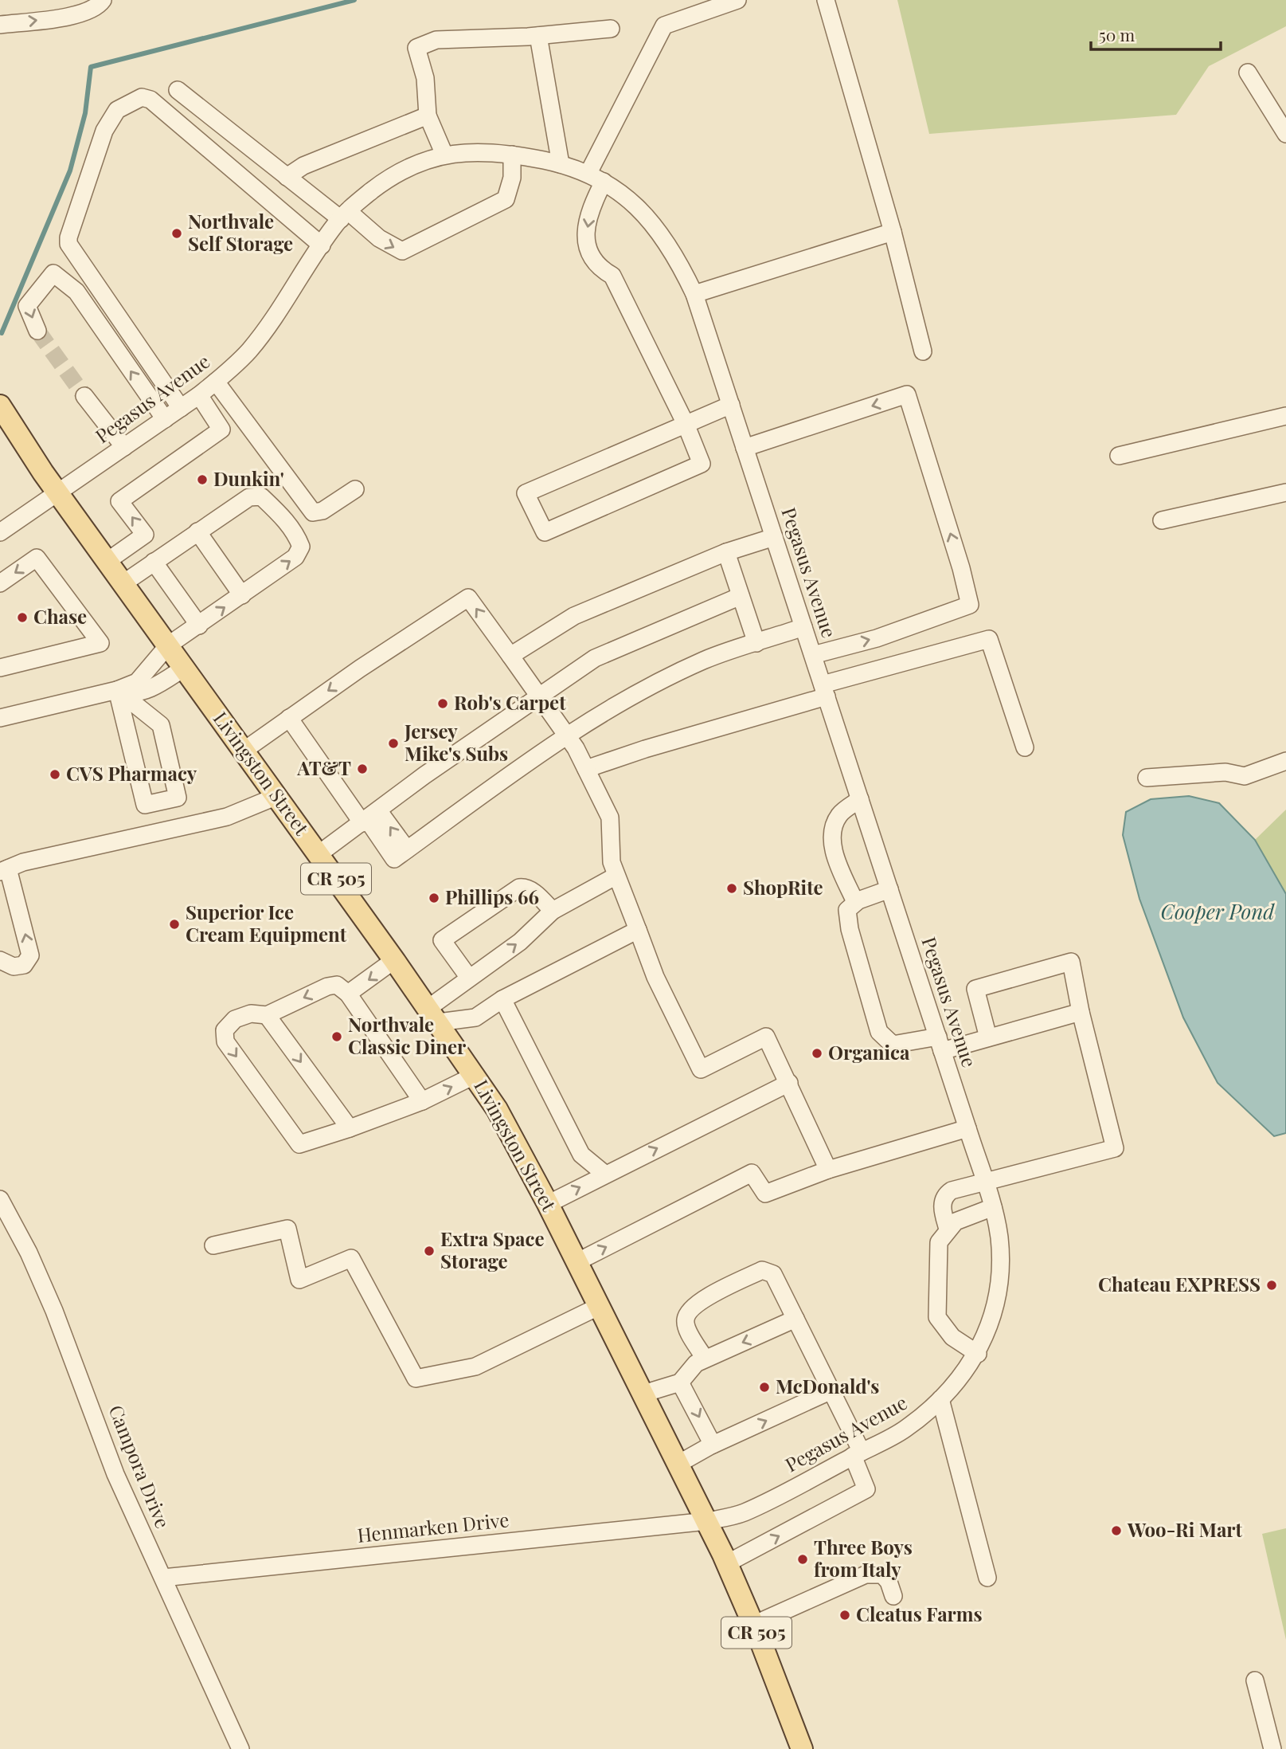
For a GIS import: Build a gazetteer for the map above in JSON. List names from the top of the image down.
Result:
{
  "streets": {
    "main road": ["Livingston Street", "CR 505"],
    "street": ["Pegasus Avenue", "Campora Drive", "Henmarken Drive"]
  },
  "crossings": [
    ["Pegasus Avenue", "Livingston Street"],
    ["Pegasus Avenue", "Henmarken Drive"],
    ["Livingston Street", "Henmarken Drive"],
    ["Campora Drive", "Henmarken Drive"]
  ],
  "water": ["Cooper Pond"],
  "places": [
    "Northvale Self Storage",
    "Dunkin'",
    "Chase",
    "Rob's Carpet",
    "Jersey Mike's Subs",
    "AT&T",
    "CVS Pharmacy",
    "ShopRite",
    "Phillips 66",
    "Superior Ice Cream Equipment",
    "Northvale Classic Diner",
    "Organica",
    "Extra Space Storage",
    "Chateau EXPRESS",
    "McDonald's",
    "Woo-Ri Mart",
    "Three Boys from Italy",
    "Cleatus Farms"
  ],
  "scale_bar": "50 m"
}
